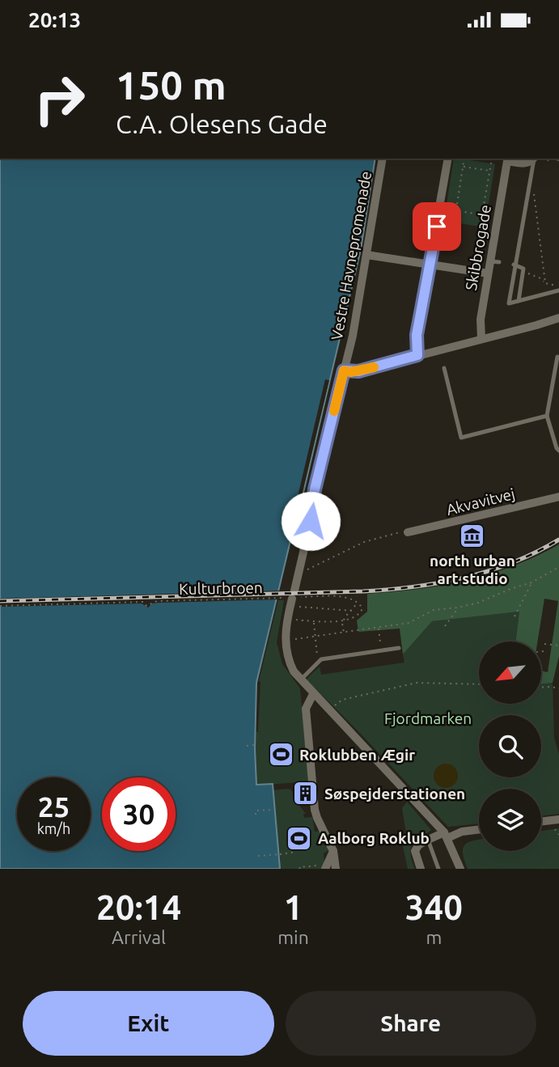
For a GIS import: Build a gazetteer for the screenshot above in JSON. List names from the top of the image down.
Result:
{
  "streets": {
    "street": ["Skibbrogade", "Vestre Havnepromenade", "Akvavitvej"],
    "path": ["Kulturbroen"]
  },
  "crossings": [
    ["Vestre Havnepromenade", "Kulturbroen"]
  ],
  "parks": ["Fjordmarken"],
  "places": {
    "museum": ["north urban art studio"],
    "sports": ["Roklubben Ægir", "Aalborg Roklub"],
    "building": ["Søspejderstationen"]
  },
  "north": "bottom left",
  "page": {
    "status": "20:13",
    "turn": ["150 m", "C.A. Olesens Gade"],
    "speed": "25 km/h",
    "limit": "30",
    "eta": [
      "20:14",
      "Arrival",
      "1",
      "min",
      "340",
      "m"
    ],
    "buttons": ["Exit", "Share"]
  }
}
